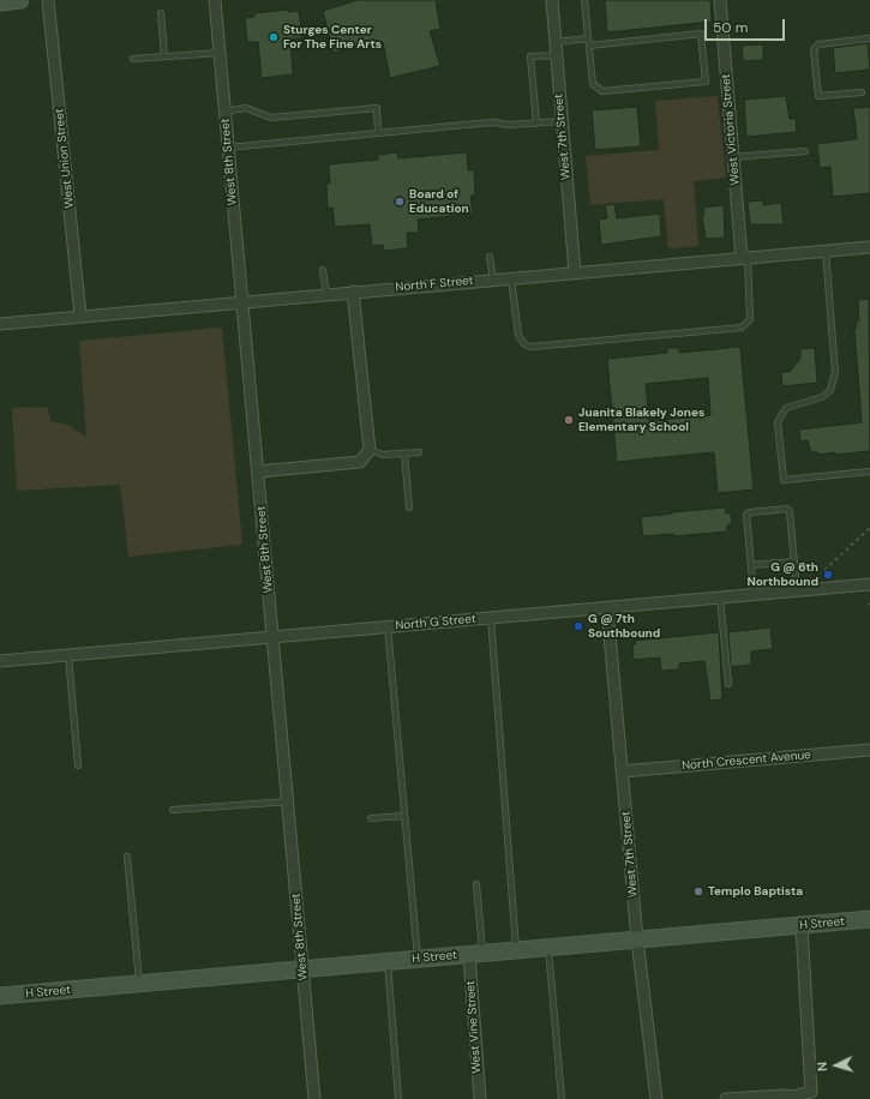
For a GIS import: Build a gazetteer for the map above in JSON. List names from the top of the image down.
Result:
{
  "streets": {
    "street": [
      "West Victoria Street",
      "West 7th Street",
      "West Union Street",
      "West 8th Street",
      "North F Street",
      "North G Street",
      "North Crescent Avenue",
      "H Street",
      "West Vine Street"
    ]
  },
  "crossings": [
    ["West Victoria Street", "North F Street"],
    ["West 7th Street", "North F Street"],
    ["West 7th Street", "North G Street"],
    ["West 7th Street", "North Crescent Avenue"],
    ["West 7th Street", "H Street"],
    ["West Union Street", "North F Street"],
    ["West 8th Street", "North F Street"],
    ["West 8th Street", "North G Street"],
    ["West 8th Street", "H Street"],
    ["H Street", "West Vine Street"]
  ],
  "places": [
    "Sturges Center For The Fine Arts",
    "Board of Education",
    "Juanita Blakely Jones Elementary School",
    "G @ 6th Northbound",
    "G @ 7th Southbound",
    "Templo Baptista"
  ],
  "scale_bar": "50 m",
  "north": "left"
}
